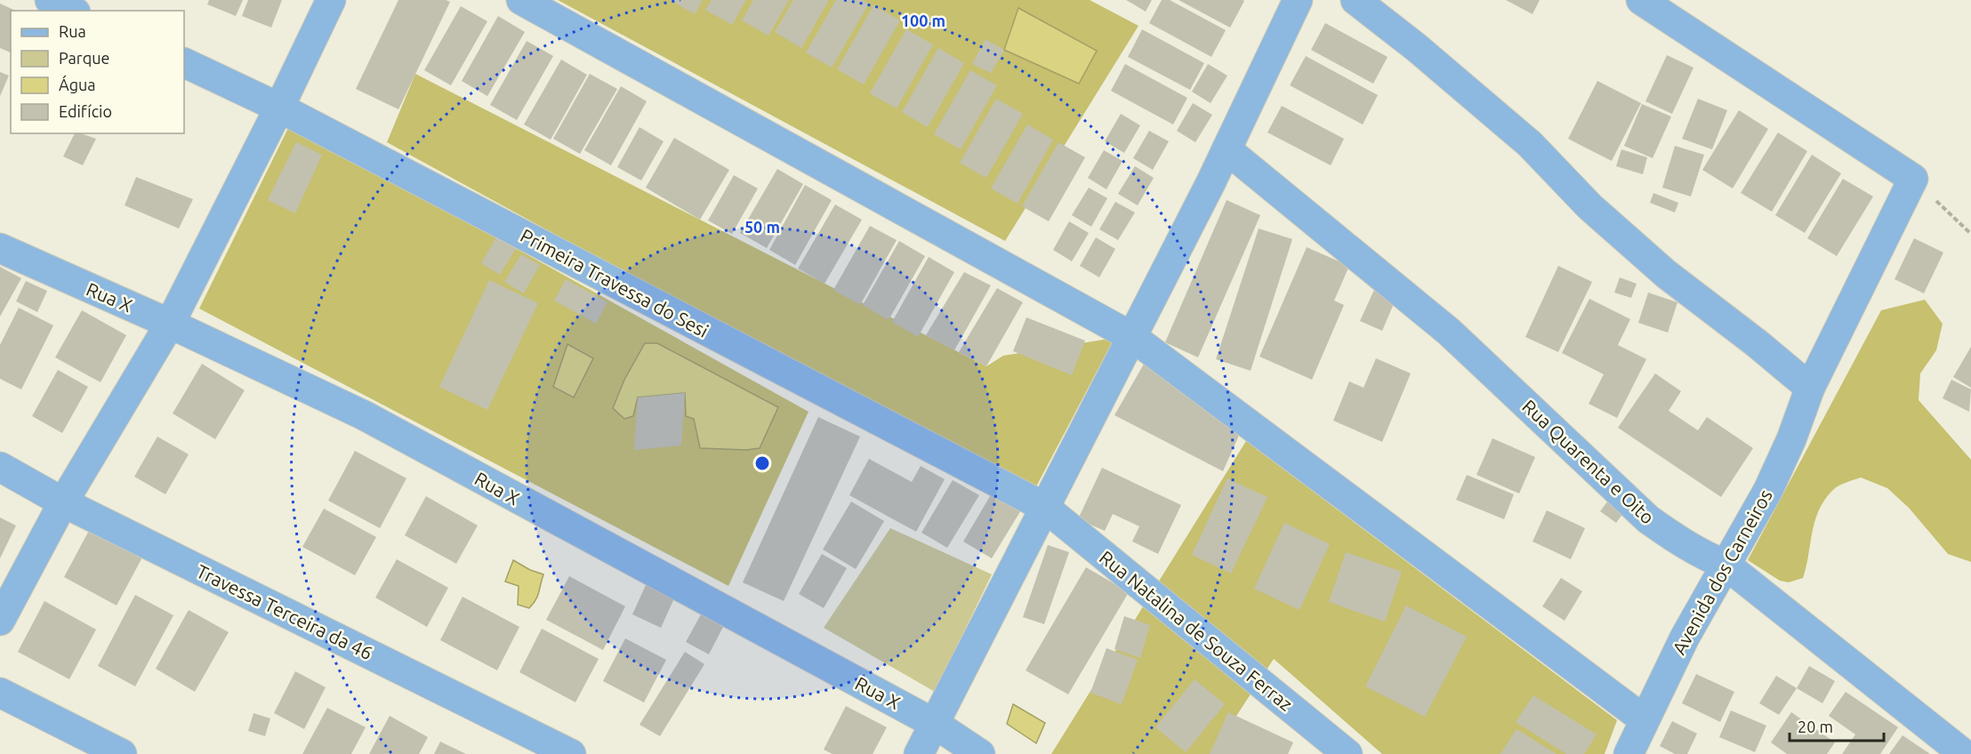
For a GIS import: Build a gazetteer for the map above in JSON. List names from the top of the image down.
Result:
{
  "streets": {
    "street": [
      "Primeira Travessa do Sesi",
      "Rua X",
      "Rua Quarenta e Oito",
      "Avenida dos Carneiros",
      "Travessa Terceira da 46",
      "Rua Natalina de Souza Ferraz"
    ]
  },
  "crossings": [
    ["Primeira Travessa do Sesi", "Rua Natalina de Souza Ferraz"],
    ["Rua Quarenta e Oito", "Avenida dos Carneiros"]
  ],
  "legend": [
    "Rua",
    "Parque",
    "Água",
    "Edifício"
  ],
  "scale_bar": "20 m",
  "rings": ["100 m", "50 m"]
}
